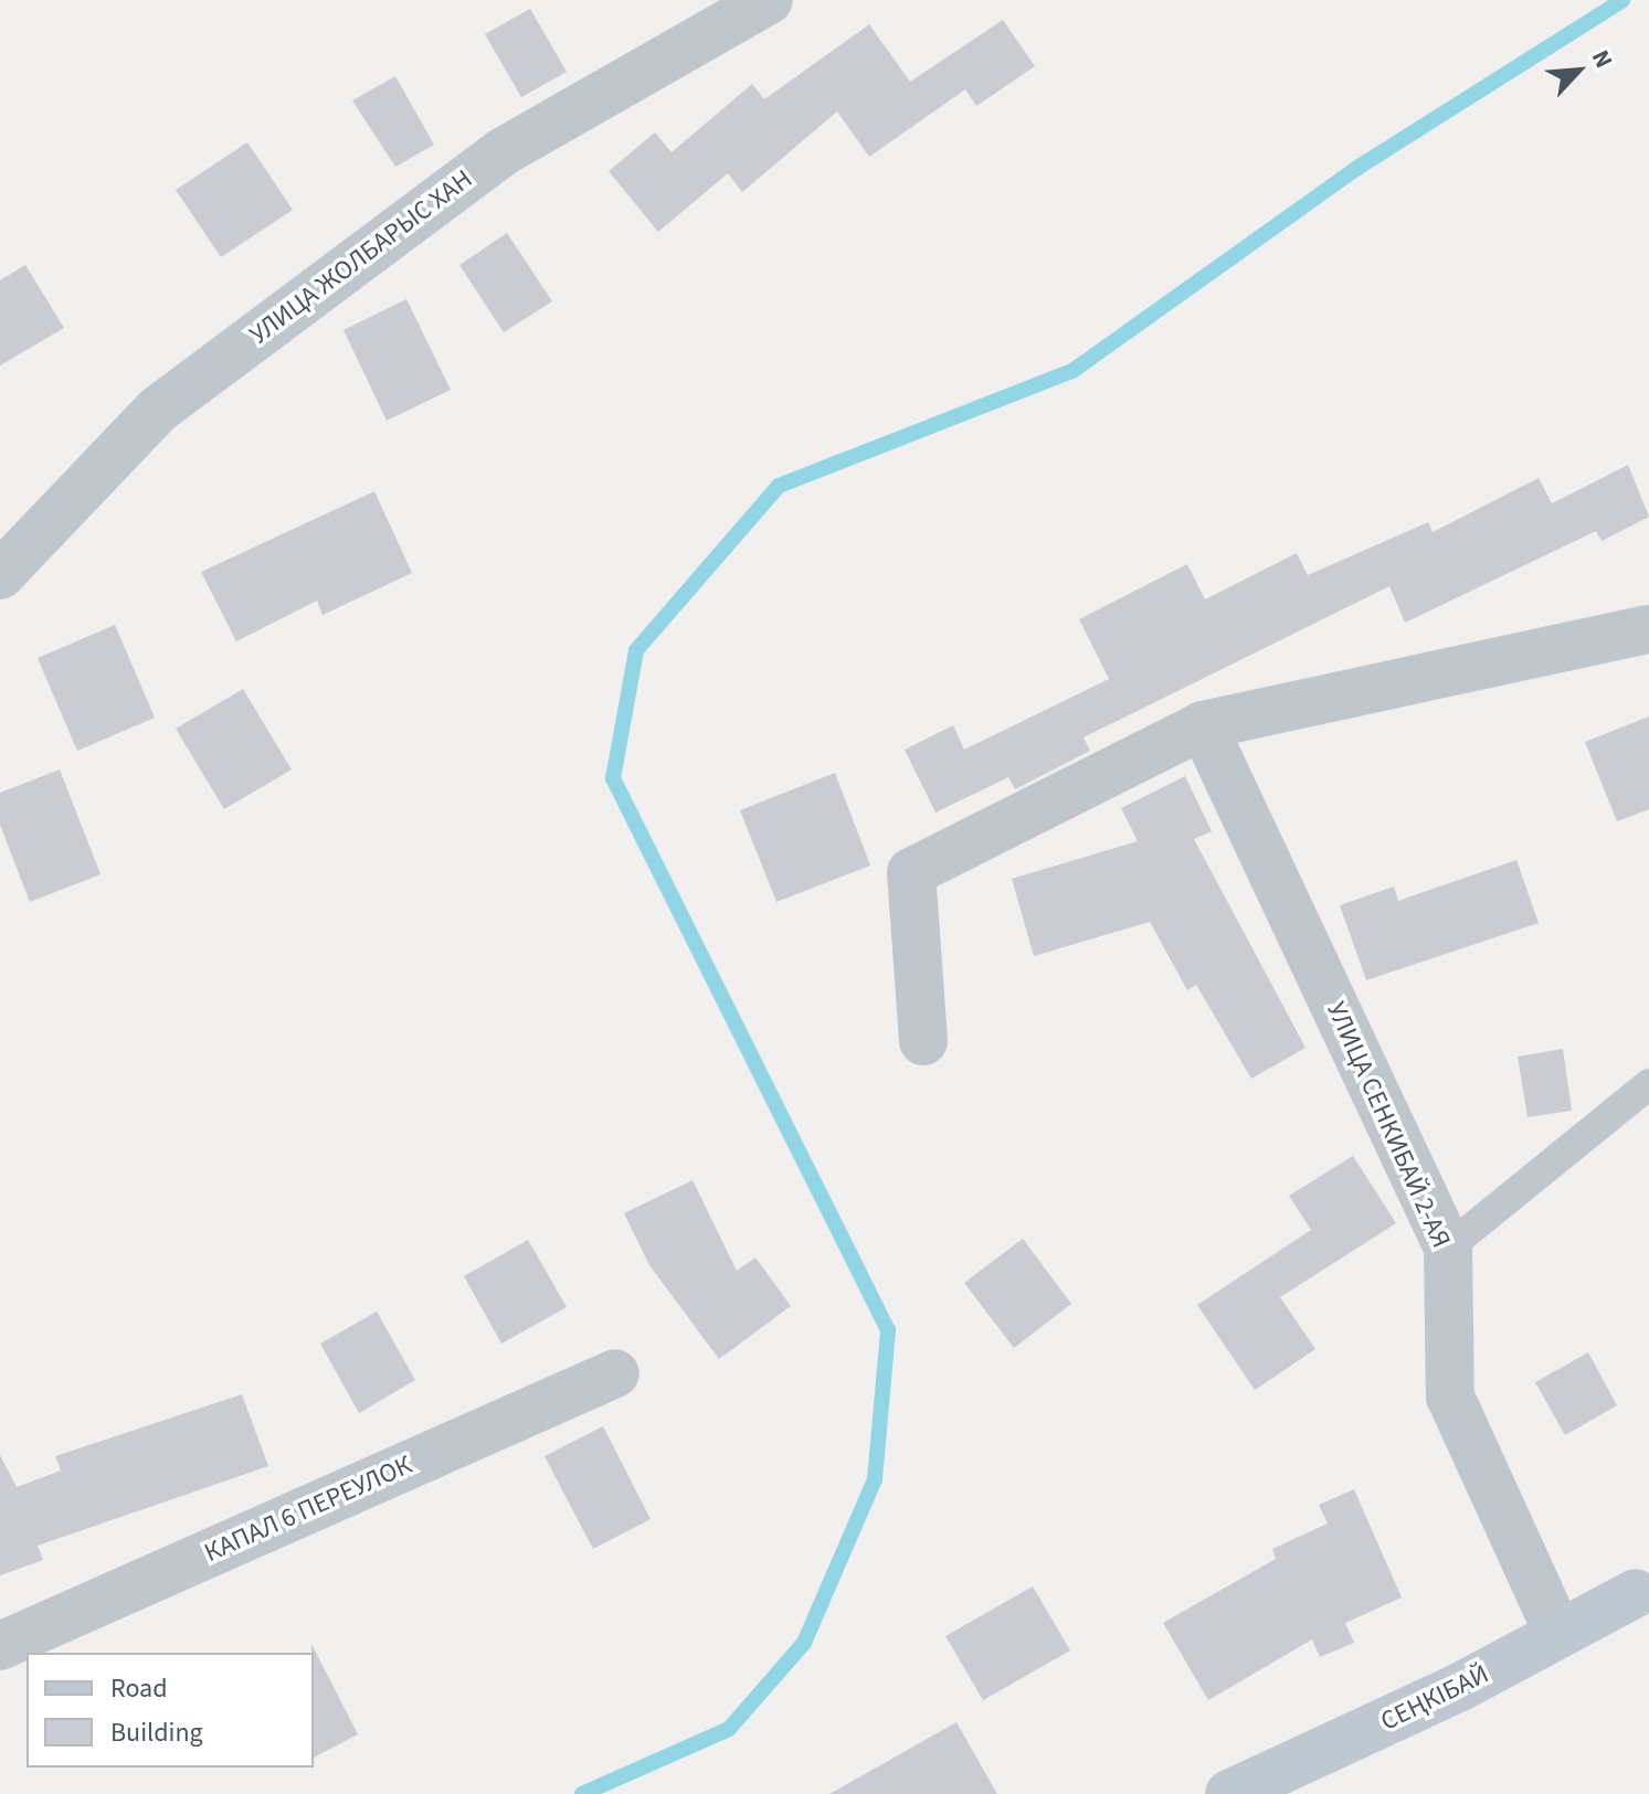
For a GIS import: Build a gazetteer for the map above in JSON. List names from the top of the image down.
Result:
{
  "streets": {
    "street": [
      "УЛИЦА ЖОЛБАРЫС ХАН",
      "УЛИЦА СЕНКИБАЙ 2-АЯ",
      "КАПАЛ 6 ПЕРЕУЛОК",
      "СЕҢКІБАЙ"
    ]
  },
  "crossings": [
    ["УЛИЦА СЕНКИБАЙ 2-АЯ", "СЕҢКІБАЙ"]
  ],
  "legend": ["Road", "Building"],
  "north": "top right"
}
